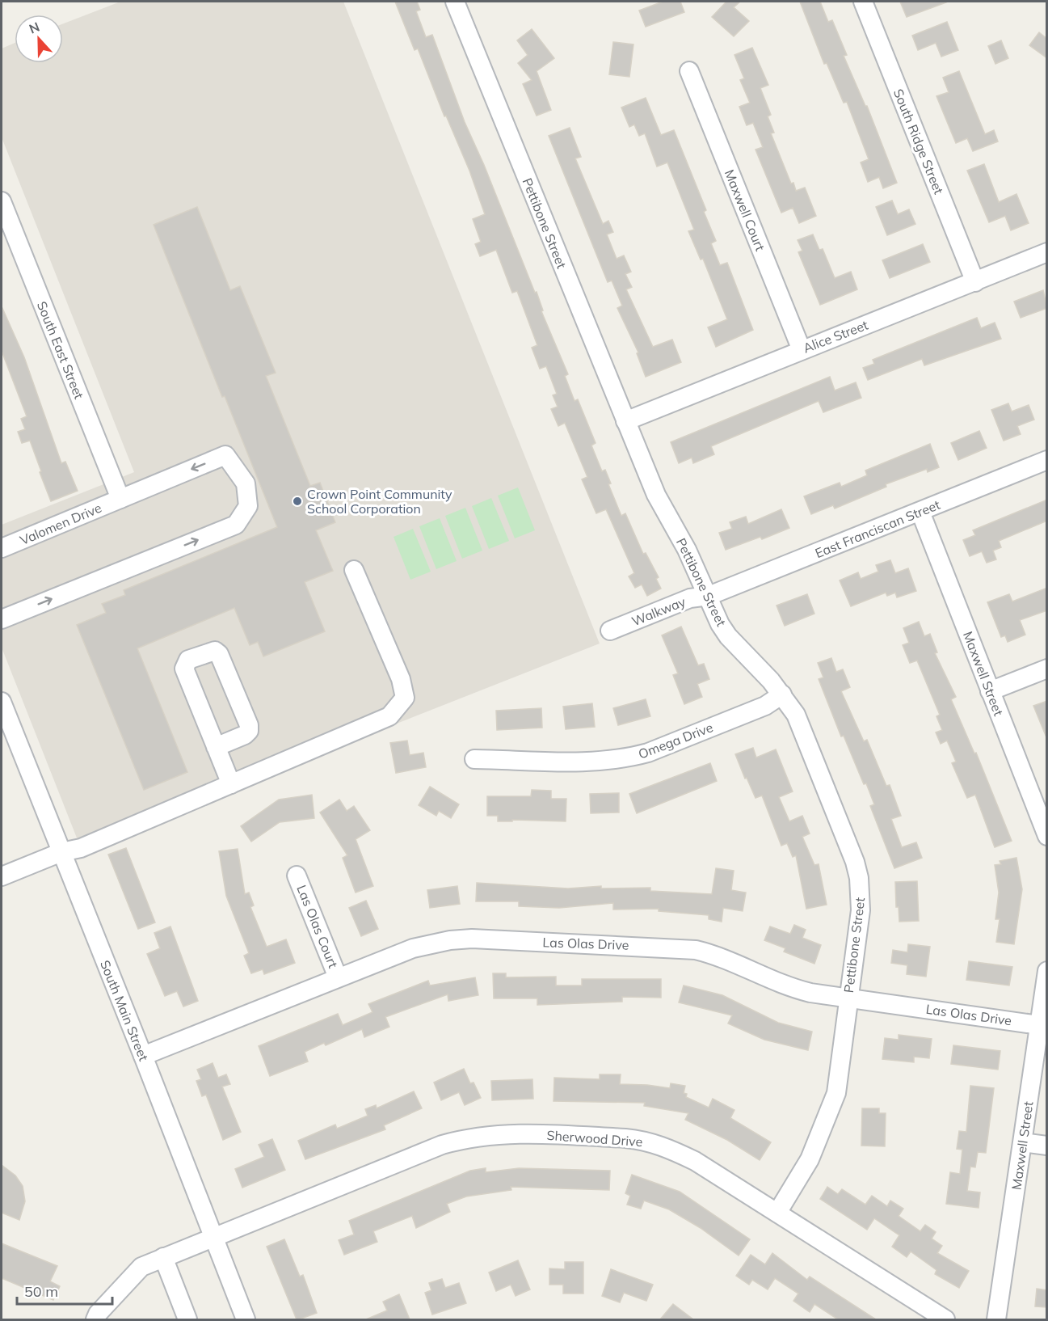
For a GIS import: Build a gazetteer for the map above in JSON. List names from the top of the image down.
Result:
{
  "streets": {
    "street": [
      "South Ridge Street",
      "Maxwell Court",
      "Pettibone Street",
      "Alice Street",
      "South East Street",
      "Valomen Drive",
      "East Franciscan Street",
      "Walkway",
      "Maxwell Street",
      "Omega Drive",
      "Las Olas Court",
      "Las Olas Drive",
      "South Main Street",
      "Sherwood Drive"
    ]
  },
  "crossings": [
    ["South Ridge Street", "Alice Street"],
    ["Maxwell Court", "Alice Street"],
    ["Pettibone Street", "Alice Street"],
    ["Pettibone Street", "East Franciscan Street"],
    ["Pettibone Street", "Walkway"],
    ["Pettibone Street", "Omega Drive"],
    ["Pettibone Street", "Las Olas Drive"],
    ["Pettibone Street", "Sherwood Drive"],
    ["South East Street", "Valomen Drive"],
    ["East Franciscan Street", "Walkway"],
    ["East Franciscan Street", "Maxwell Street"],
    ["Maxwell Street", "Las Olas Drive"],
    ["Las Olas Court", "Las Olas Drive"],
    ["Las Olas Drive", "South Main Street"],
    ["South Main Street", "Sherwood Drive"]
  ],
  "places": ["Crown Point Community School Corporation"],
  "scale_bar": "50 m",
  "north": "top"
}
